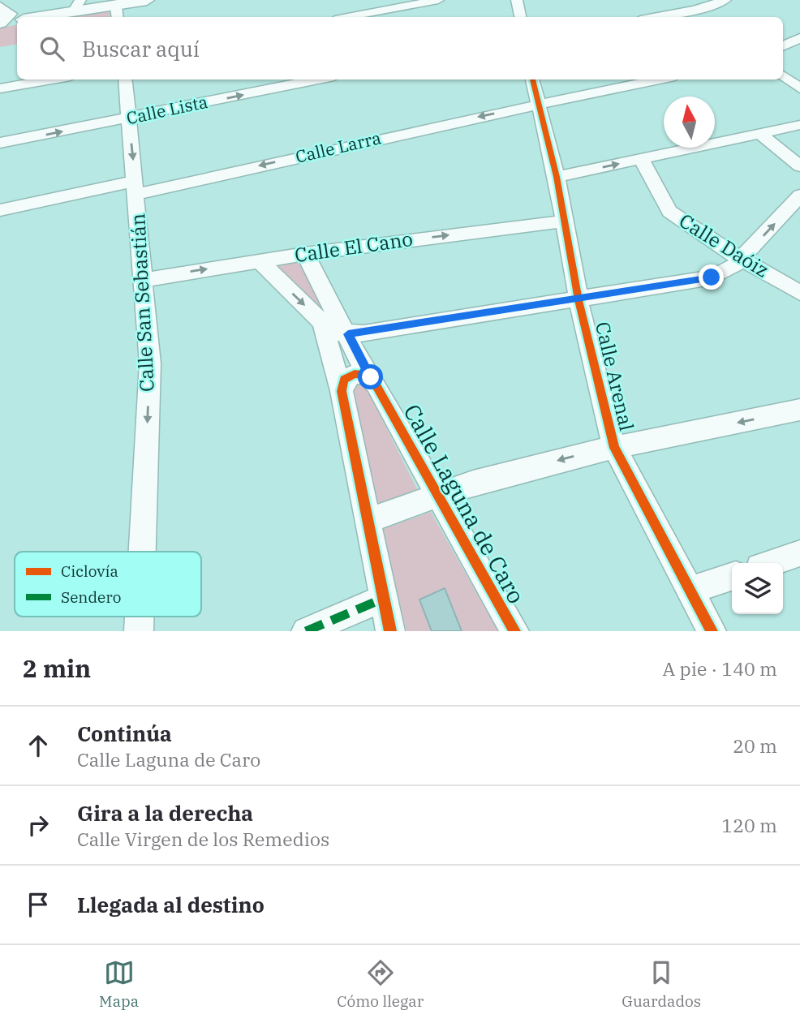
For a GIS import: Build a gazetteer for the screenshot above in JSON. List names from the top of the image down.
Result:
{
  "streets": {
    "street": [
      "Calle Lista",
      "Calle Larra",
      "Calle Daóiz",
      "Calle El Cano",
      "Calle San Sebastián",
      "Calle Arenal",
      "Calle Laguna de Caro"
    ]
  },
  "crossings": [
    ["Calle Lista", "Calle San Sebastián"],
    ["Calle Larra", "Calle San Sebastián"],
    ["Calle Larra", "Calle Arenal"],
    ["Calle El Cano", "Calle San Sebastián"],
    ["Calle El Cano", "Calle Arenal"],
    ["Calle El Cano", "Calle Laguna de Caro"]
  ],
  "one_way": ["Calle Larra", "Calle San Sebastián"],
  "legend": ["Ciclovía", "Sendero"],
  "north": "top",
  "page": {
    "search": "Buscar aquí",
    "heading": ["2 min", "A pie · 140 m"],
    "list": [
      ["Continúa", "Calle Laguna de Caro", "20 m"],
      ["Gira a la derecha", "Calle Virgen de los Remedios", "120 m"],
      "Llegada al destino"
    ],
    "nav": ["Mapa", "Cómo llegar", "Guardados"]
  }
}
